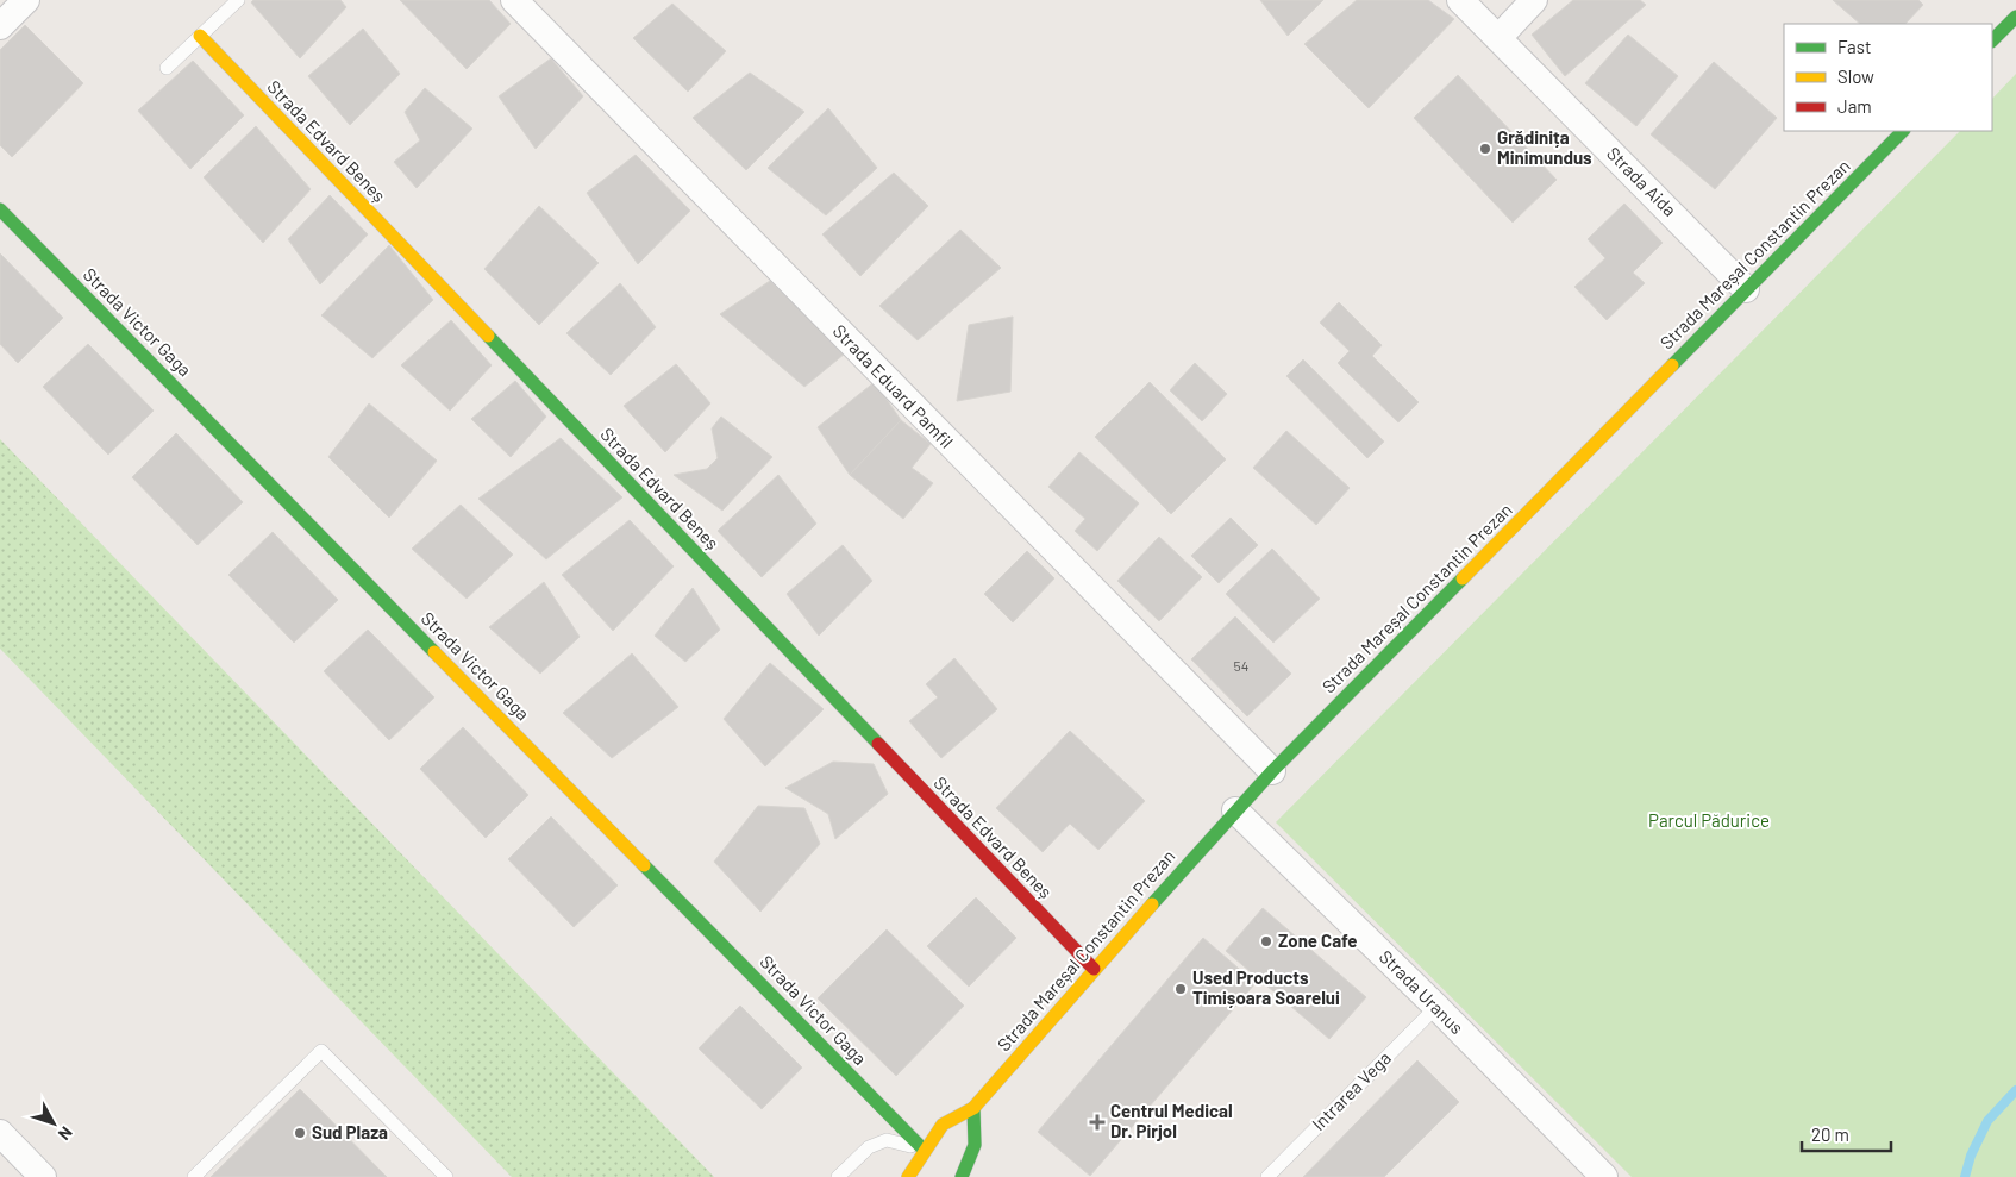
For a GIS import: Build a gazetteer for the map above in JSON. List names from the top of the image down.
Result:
{
  "streets": {
    "street": [
      "Strada Edvard Beneș",
      "Strada Aida",
      "Strada Mareșal Constantin Prezan",
      "Strada Victor Gaga",
      "Strada Eduard Pamfil",
      "Strada Uranus"
    ],
    "lane": ["Intrarea Vega"]
  },
  "crossings": [
    ["Strada Edvard Beneș", "Strada Mareșal Constantin Prezan"],
    ["Strada Aida", "Strada Mareșal Constantin Prezan"],
    ["Strada Mareșal Constantin Prezan", "Strada Victor Gaga"],
    ["Strada Mareșal Constantin Prezan", "Strada Eduard Pamfil"],
    ["Strada Mareșal Constantin Prezan", "Strada Uranus"],
    ["Strada Uranus", "Intrarea Vega"]
  ],
  "parks": ["Parcul Pădurice"],
  "places": {
    "other": [
      "Grădinița Minimundus",
      "Zone Cafe",
      "Used Products Timișoara Soarelui",
      "Sud Plaza"
    ],
    "health": ["Centrul Medical Dr. Pirjol"]
  },
  "house_numbers": ["54"],
  "legend": ["Fast", "Slow", "Jam"],
  "scale_bar": "20 m",
  "north": "bottom right"
}
